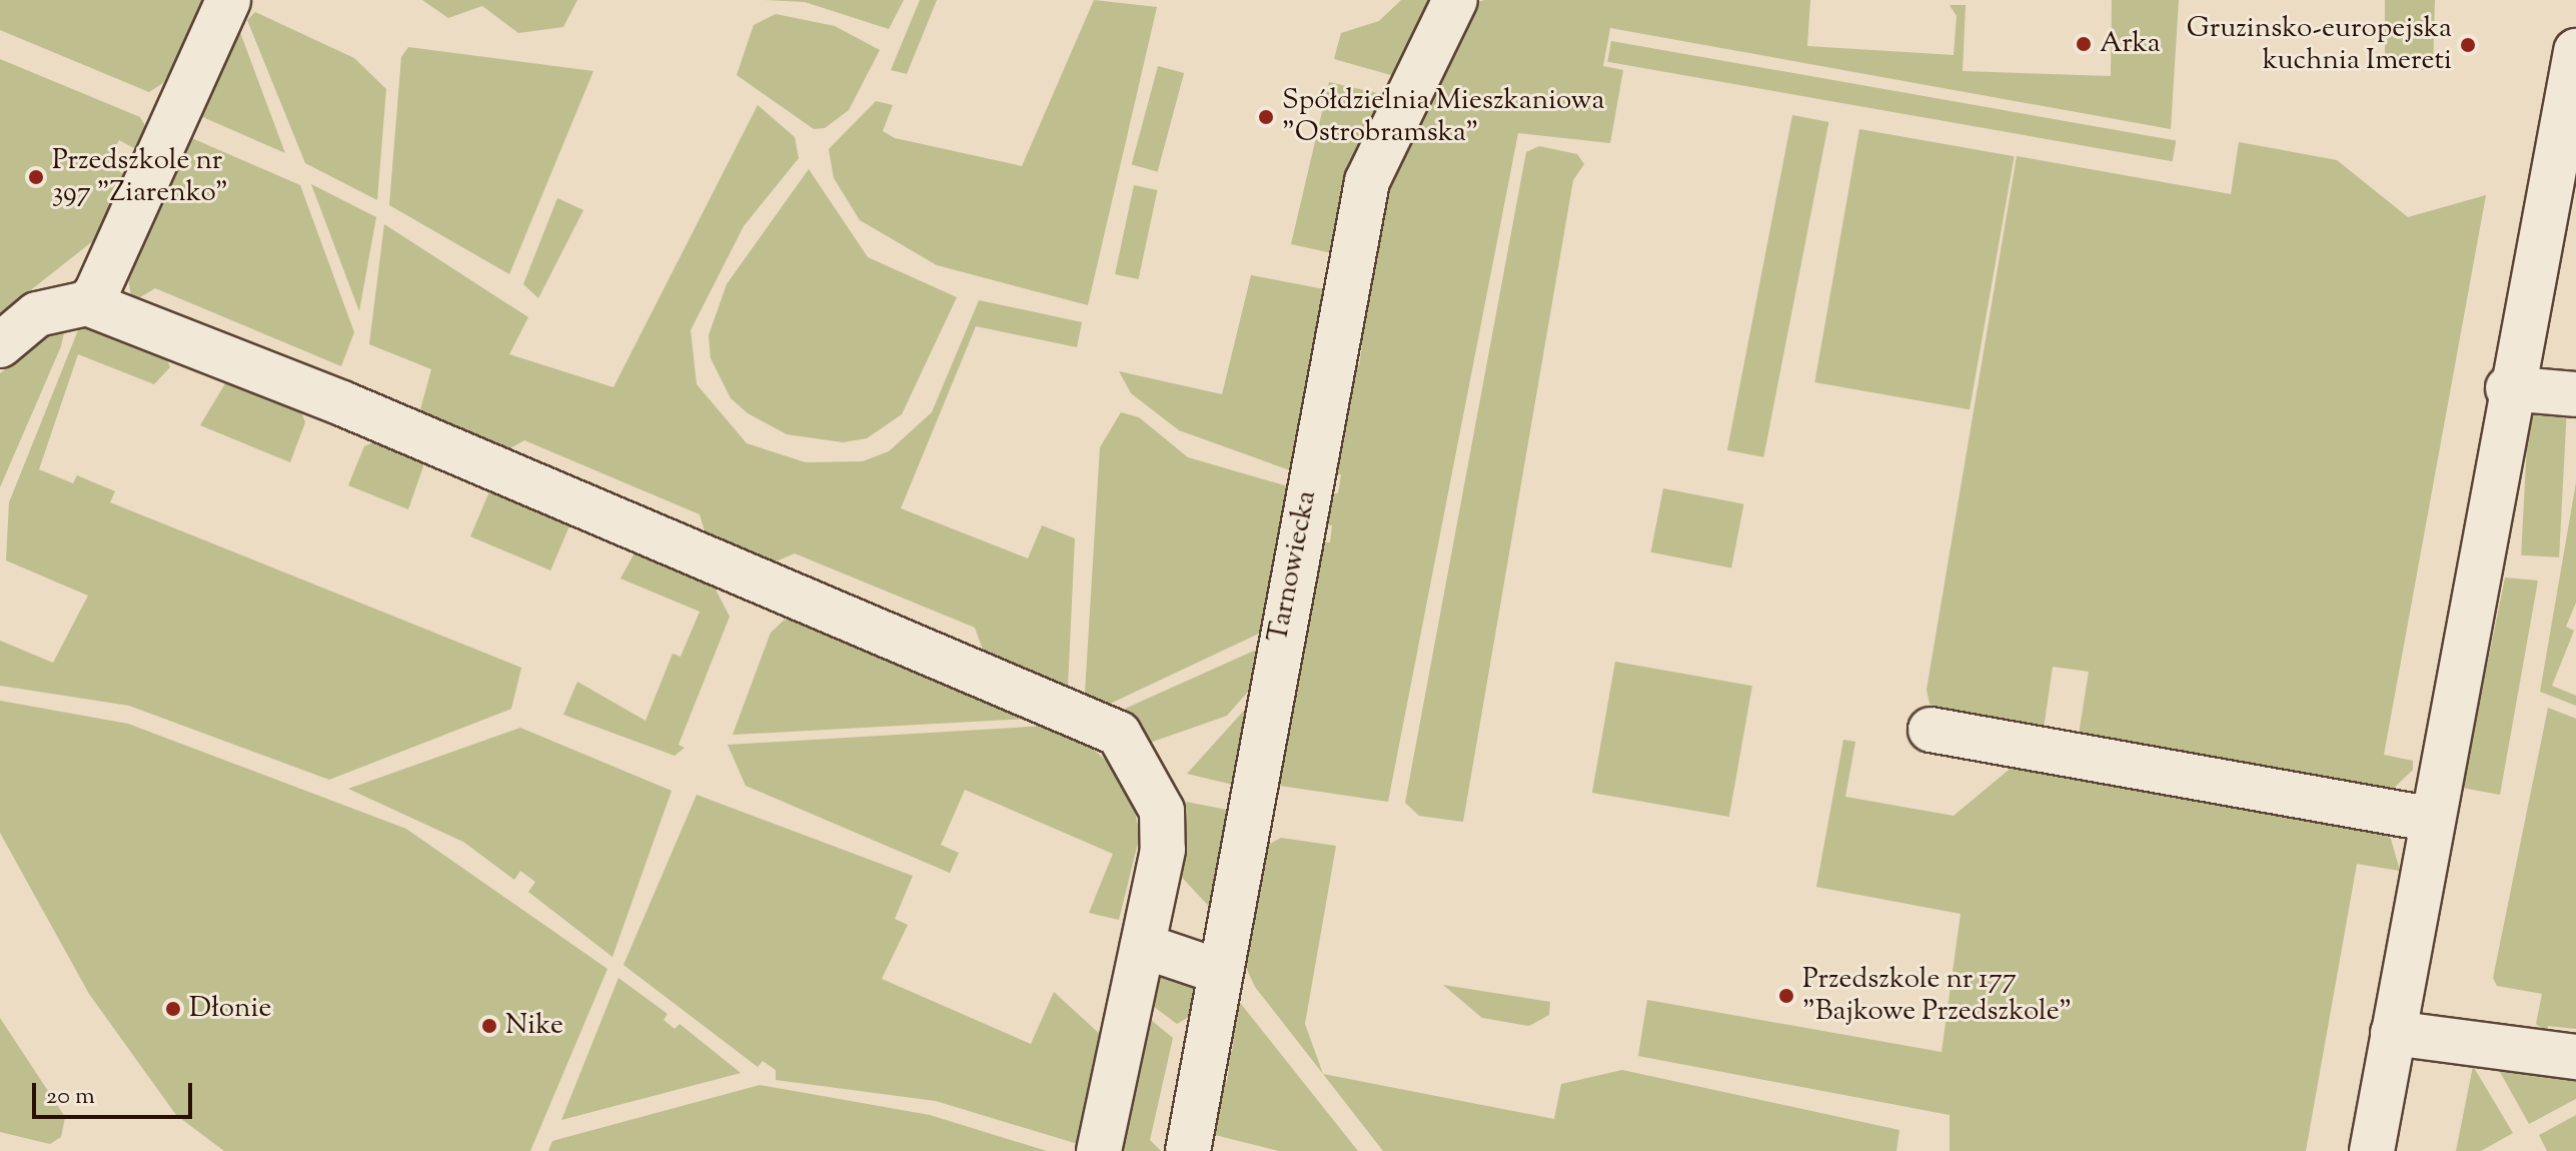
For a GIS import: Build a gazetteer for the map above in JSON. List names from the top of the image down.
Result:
{
  "streets": {
    "street": ["Tarnowiecka"]
  },
  "places": [
    "Arka",
    "Gruzinsko-europejska kuchnia Imereti",
    "Spółdzielnia Mieszkaniowa \"Ostrobramska\"",
    "Przedszkole nr 397 \"Ziarenko\"",
    "Przedszkole nr 177 \"Bajkowe Przedszkole\"",
    "Dłonie",
    "Nike"
  ],
  "scale_bar": "20 m"
}
